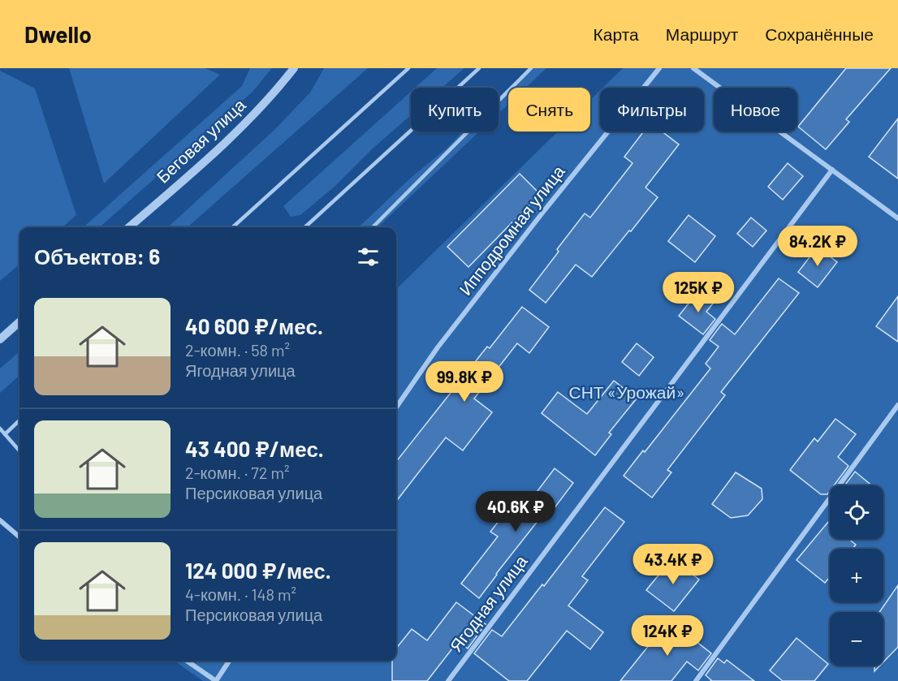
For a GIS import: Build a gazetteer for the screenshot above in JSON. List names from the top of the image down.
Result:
{
  "streets": {
    "street": ["Беговая улица", "Ипподромная улица", "Ягодная улица"]
  },
  "parks": ["СНТ «Урожай»"],
  "page": {
    "header": "Dwello",
    "nav": ["Карта", "Маршрут", "Сохранённые"],
    "chip": [
      "Купить",
      "Снять",
      "Фильтры",
      "Новое"
    ],
    "price": [
      "84.2K ₽",
      "125K ₽",
      "99.8K ₽",
      "40.6K ₽",
      "43.4K ₽",
      "124K ₽"
    ],
    "heading": "Объектов: 6",
    "list": [
      {
        "name": "40 600 ₽/мес.",
        "note": "2-комн. · 58 m² · Ягодная улица"
      },
      {
        "name": "43 400 ₽/мес.",
        "note": "2-комн. · 72 m² · Персиковая улица"
      },
      {
        "name": "124 000 ₽/мес.",
        "note": "4-комн. · 148 m² · Персиковая улица"
      }
    ],
    "map_buttons": ["+", "−"]
  }
}
